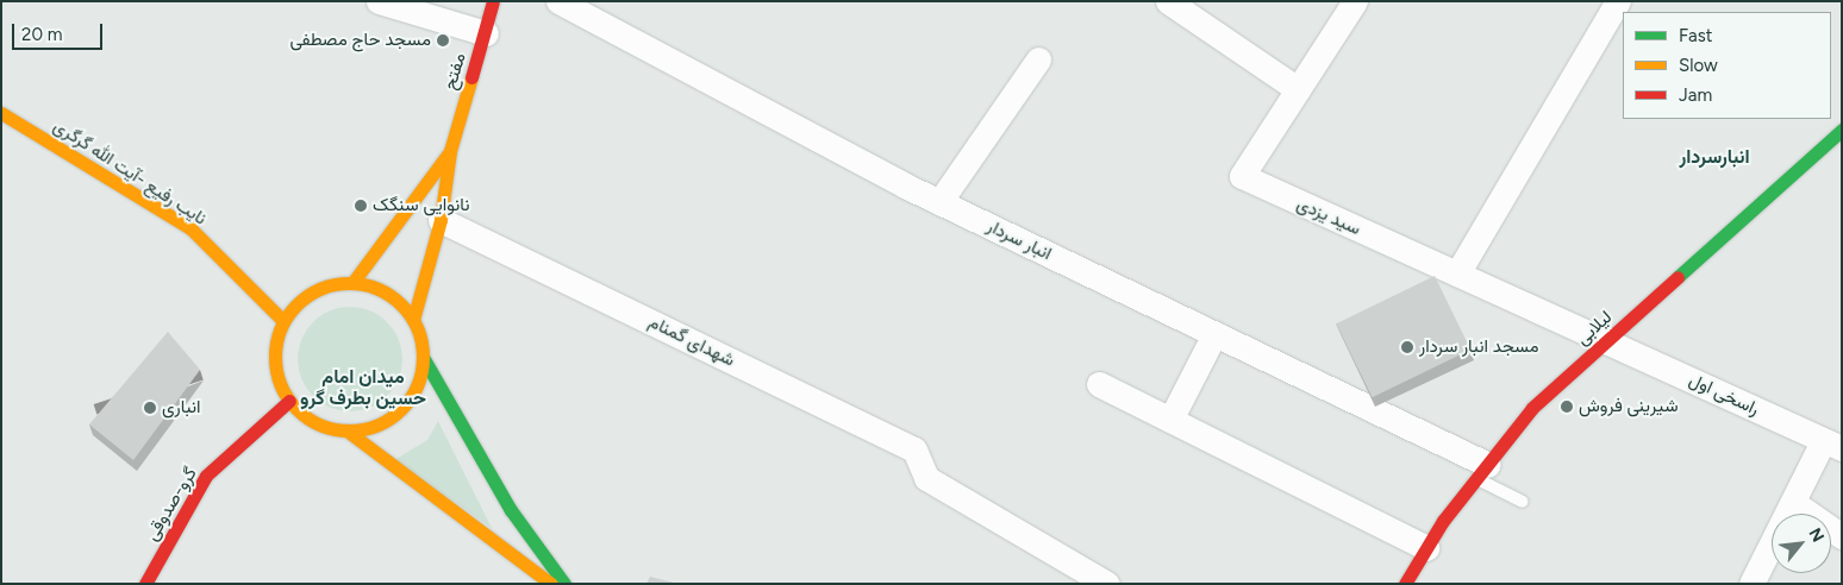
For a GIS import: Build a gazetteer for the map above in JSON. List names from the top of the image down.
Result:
{
  "streets": {
    "main road": [
      "مفتح",
      "نایب رفیع -آیت الله گرگری",
      "لیلابی",
      "گرو-صدوقی"
    ],
    "street": [
      "سید یزدی",
      "انبار سردار",
      "شهدای گمنام",
      "راسخی اول"
    ]
  },
  "crossings": [
    ["نایب رفیع -آیت الله گرگری", "گرو-صدوقی"],
    ["سید یزدی", "لیلابی"],
    ["سید یزدی", "راسخی اول"],
    ["انبار سردار", "لیلابی"],
    ["لیلابی", "راسخی اول"]
  ],
  "districts": ["انبارسردار", "میدان امام حسین بطرف گرو"],
  "places": [
    "مسجد حاج مصطفی",
    "نانوایی سنگک",
    "مسجد انبار سردار",
    "شیرینی فروش",
    "انباری"
  ],
  "legend": ["Fast", "Slow", "Jam"],
  "scale_bar": "20 m",
  "north": "top right"
}
